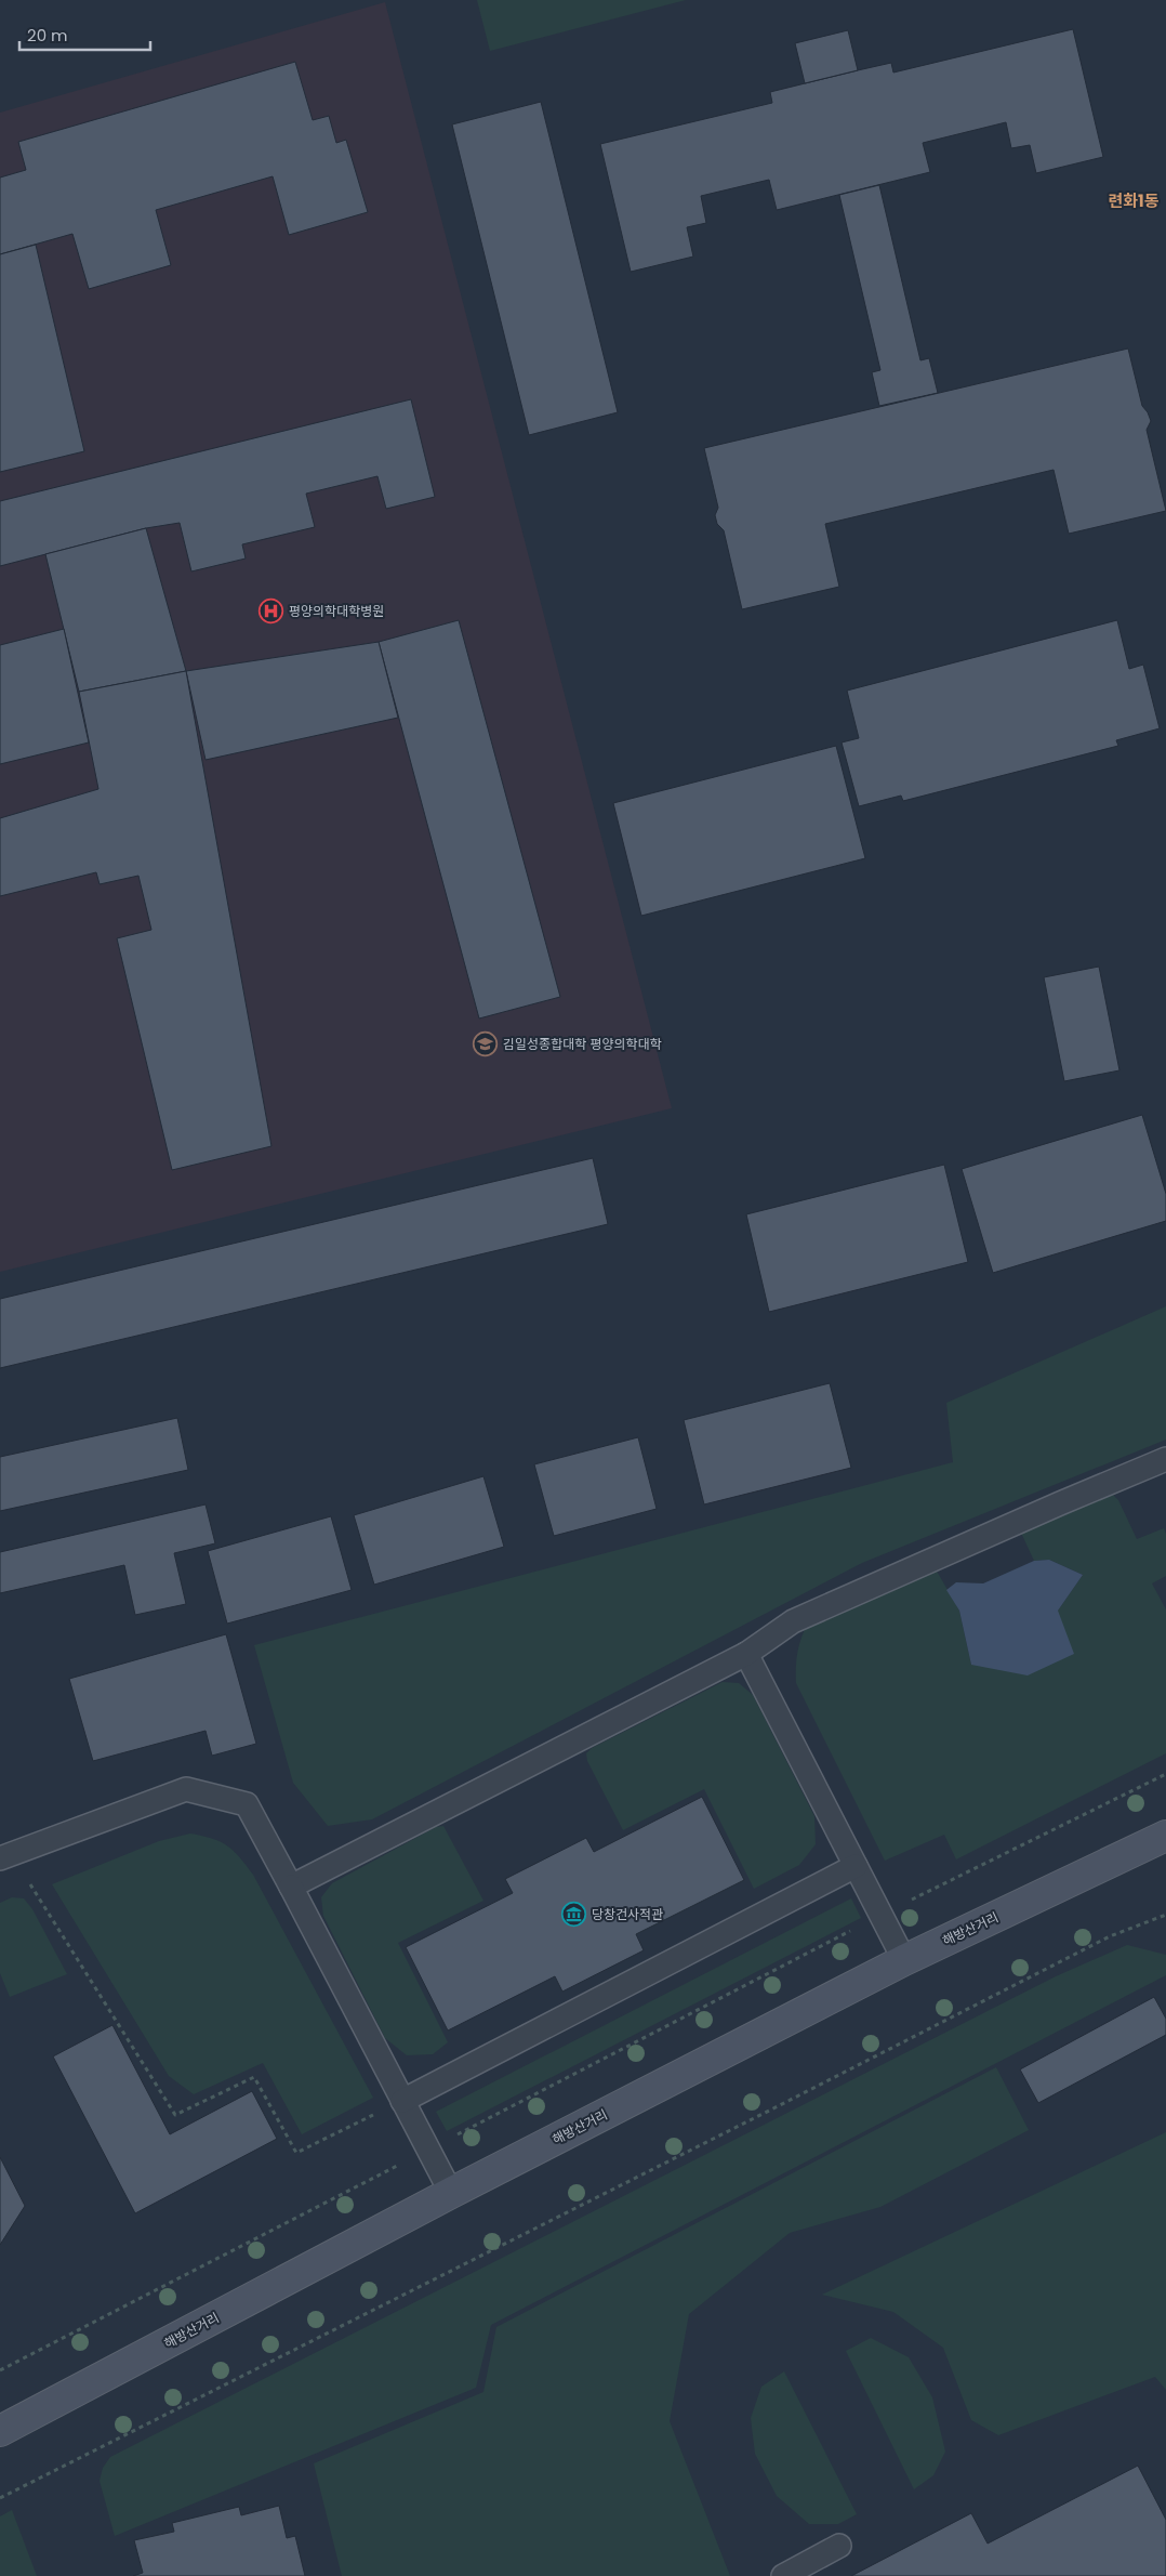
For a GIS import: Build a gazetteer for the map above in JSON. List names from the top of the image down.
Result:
{
  "streets": {
    "main road": ["해방산거리"]
  },
  "districts": ["련화1동"],
  "places": {
    "hospital": ["평양의학대학병원"],
    "school or university": ["김일성종합대학 평양의학대학"],
    "museum": ["당창건사적관"]
  },
  "scale_bar": "20 m"
}
